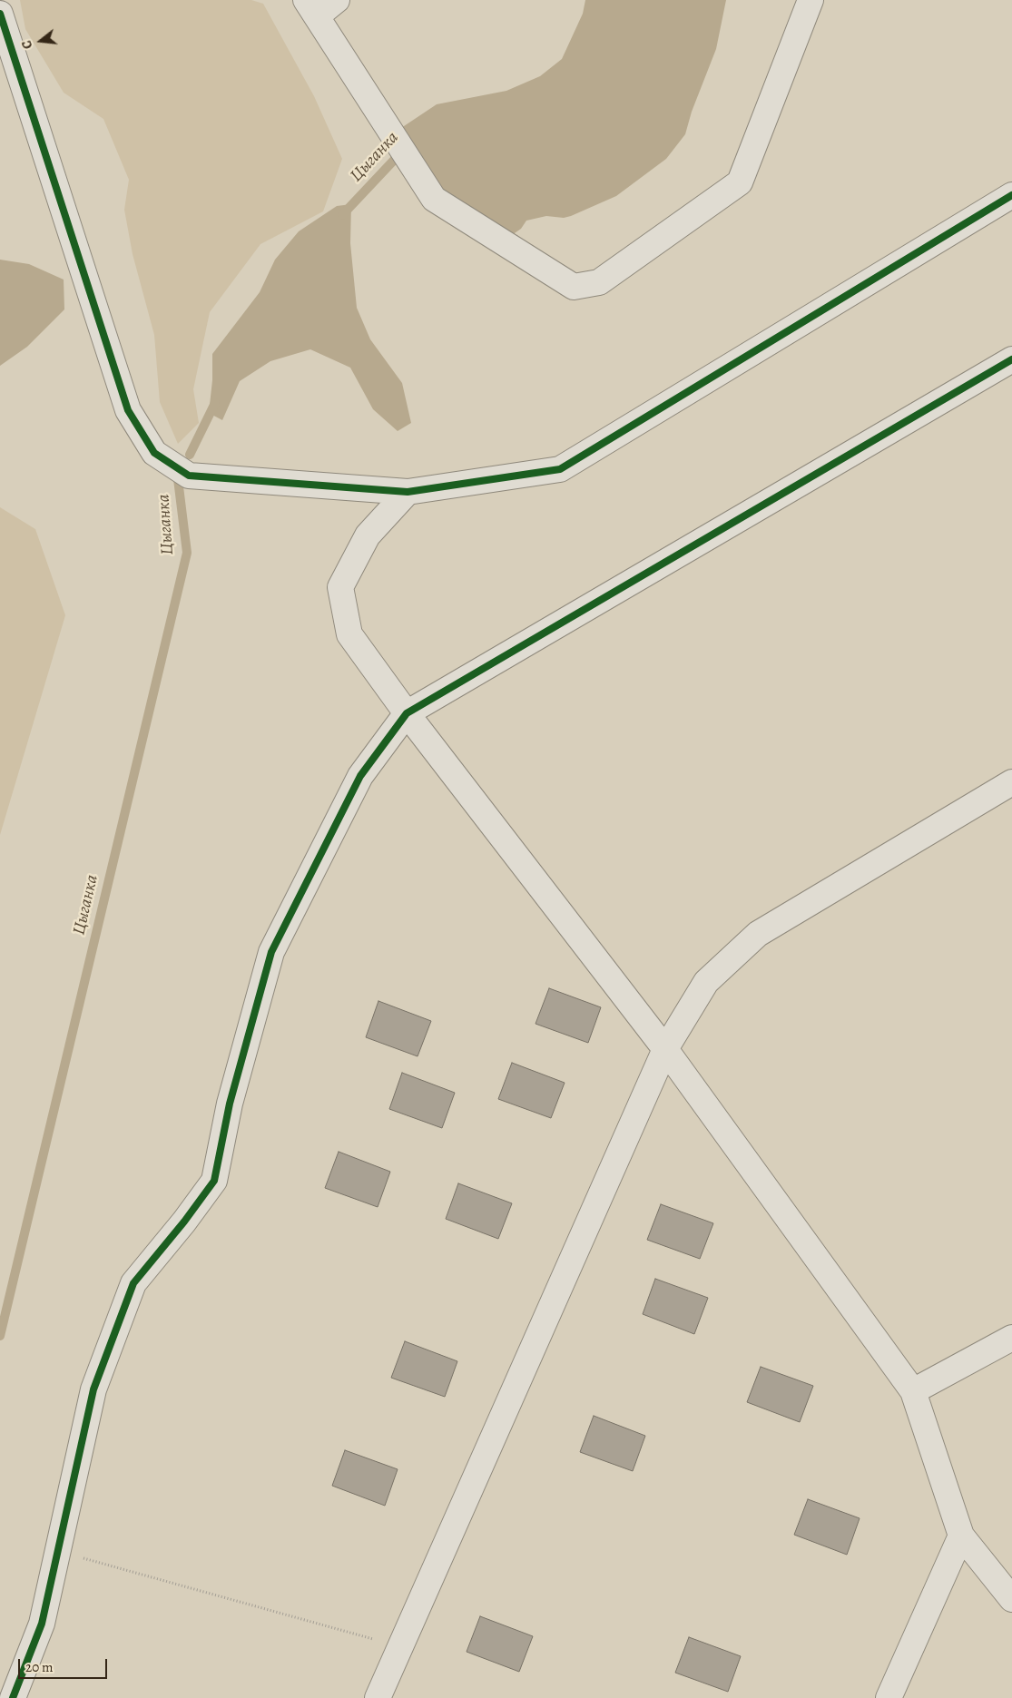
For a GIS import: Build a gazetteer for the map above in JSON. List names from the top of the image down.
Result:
{
  "water": ["Цыганка"],
  "scale_bar": "20 m",
  "north": "left"
}
